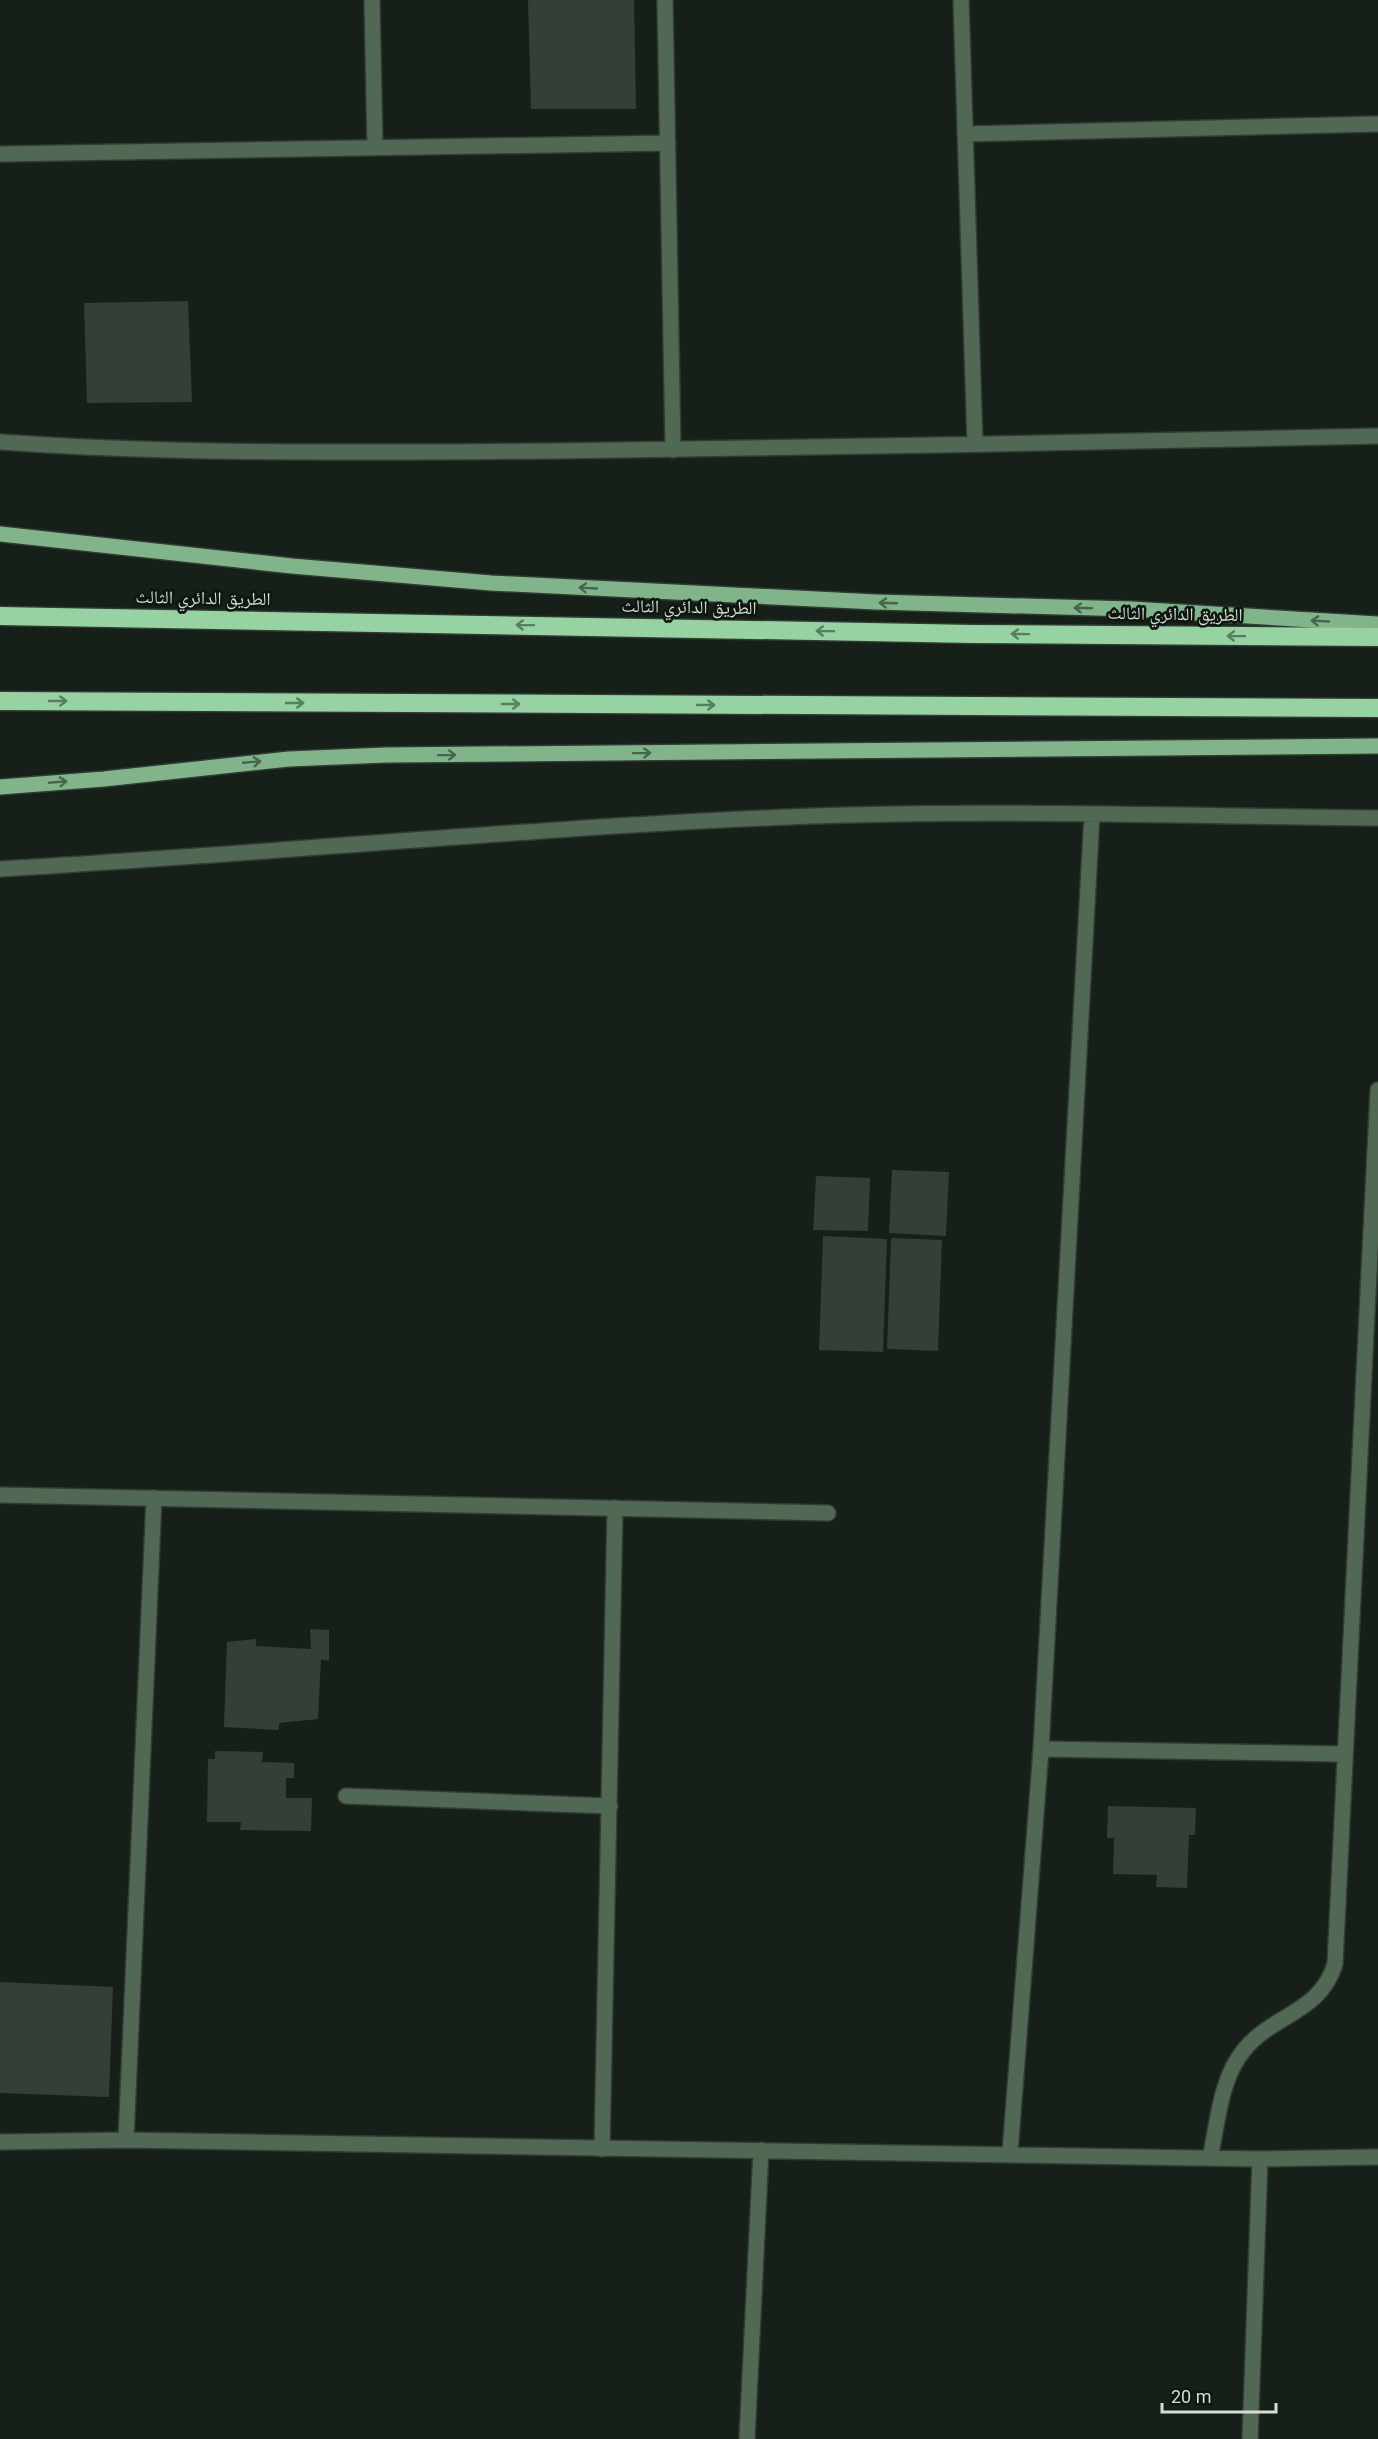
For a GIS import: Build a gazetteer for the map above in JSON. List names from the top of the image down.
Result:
{
  "streets": {
    "highway": ["الطريق الدائري الثالث"]
  },
  "scale_bar": "20 m"
}
